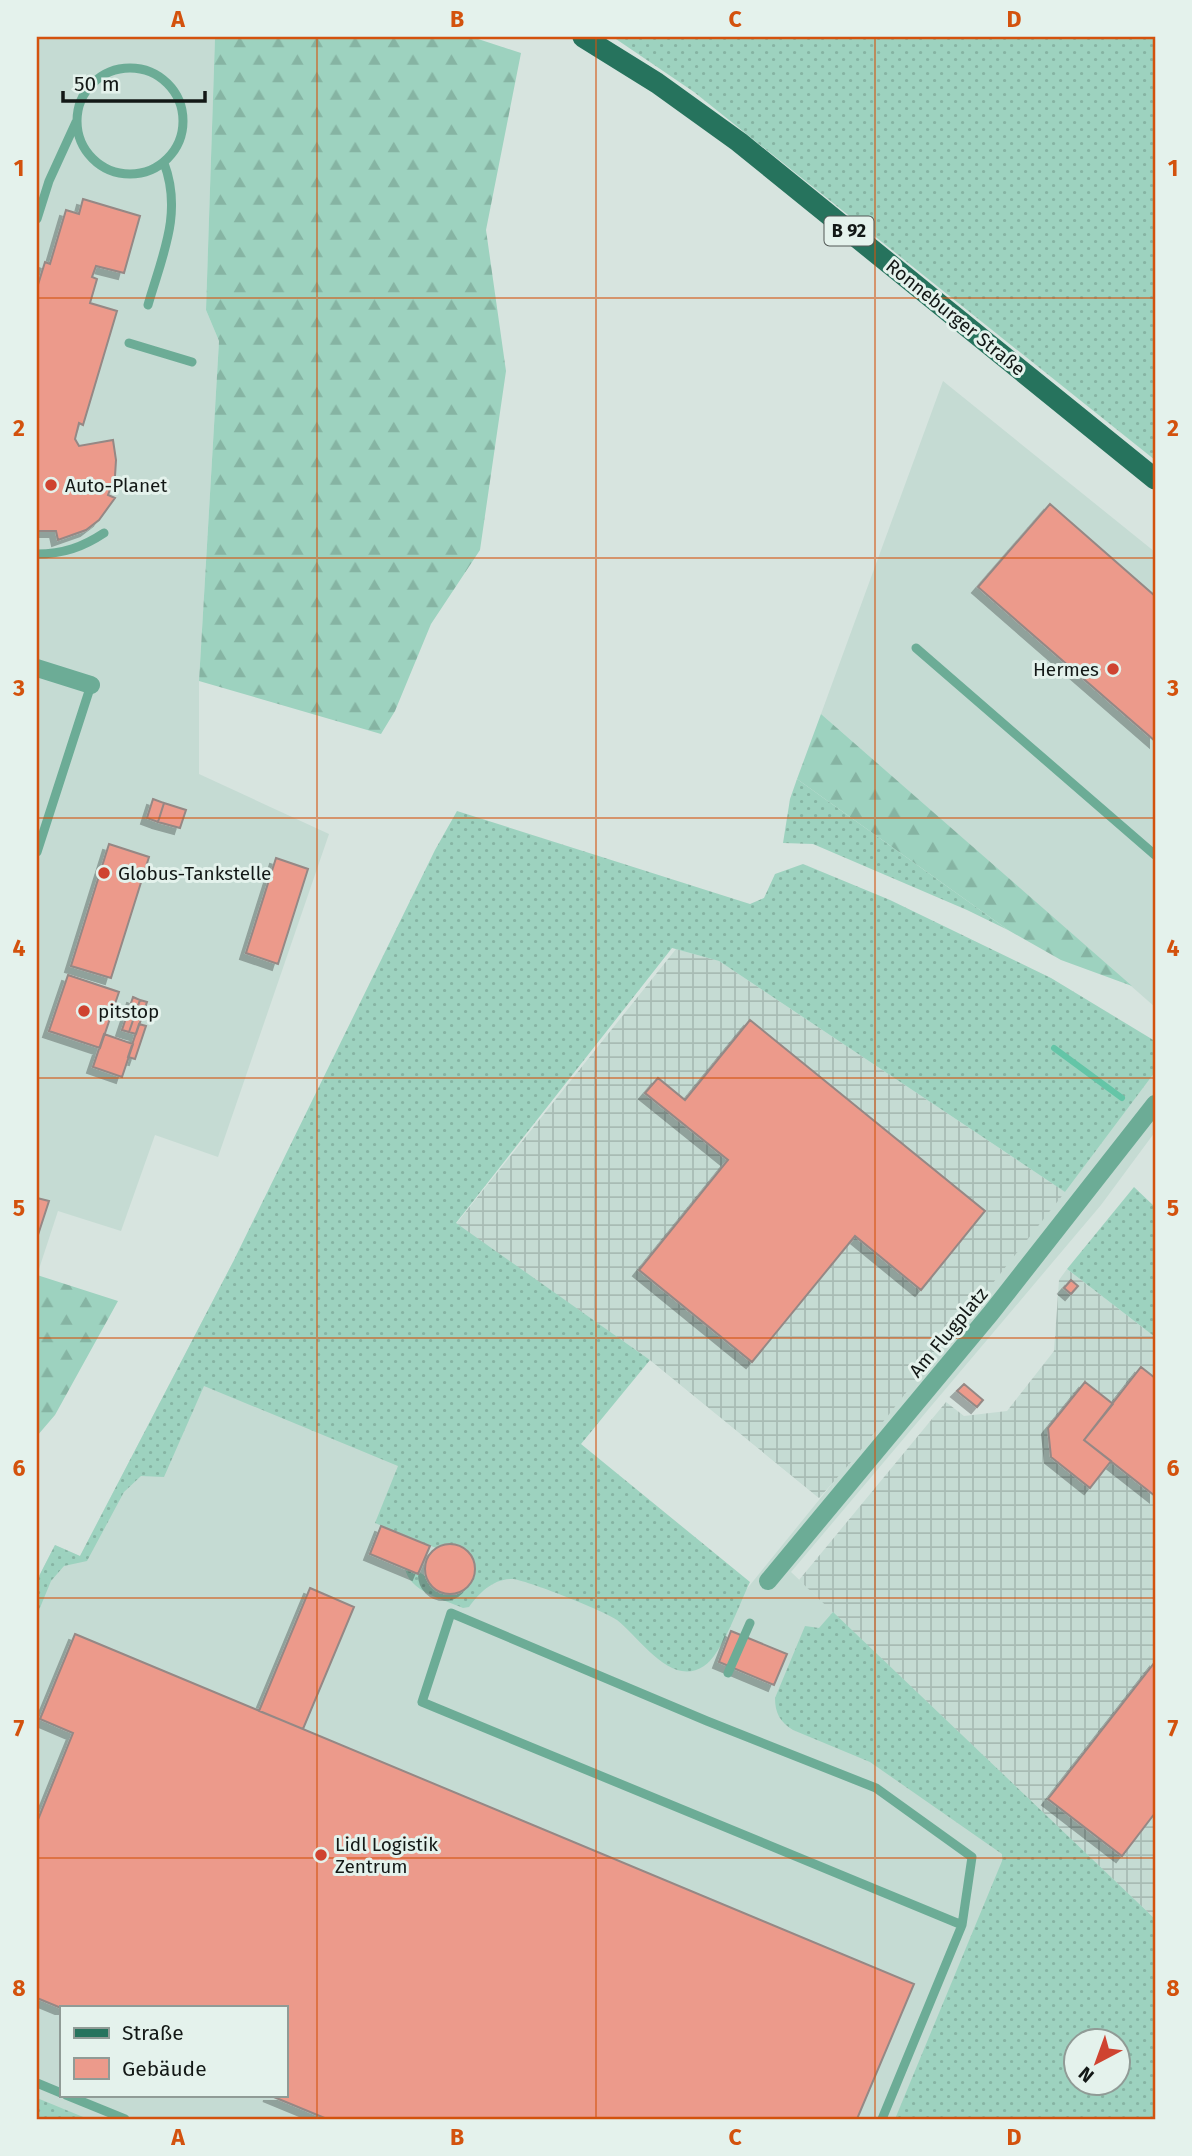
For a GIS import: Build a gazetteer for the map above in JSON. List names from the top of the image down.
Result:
{
  "streets": {
    "main road": ["B 92", "Ronneburger Straße"],
    "street": ["Am Flugplatz"]
  },
  "places": [
    "Auto-Planet",
    "Hermes",
    "Globus-Tankstelle",
    "pitstop",
    "Lidl Logistik Zentrum"
  ],
  "legend": ["Straße", "Gebäude"],
  "scale_bar": "50 m",
  "north": "bottom left",
  "grid": {
    "columns": [
      "A",
      "B",
      "C",
      "D"
    ],
    "rows": [
      "1",
      "2",
      "3",
      "4",
      "5",
      "6",
      "7",
      "8"
    ]
  }
}
